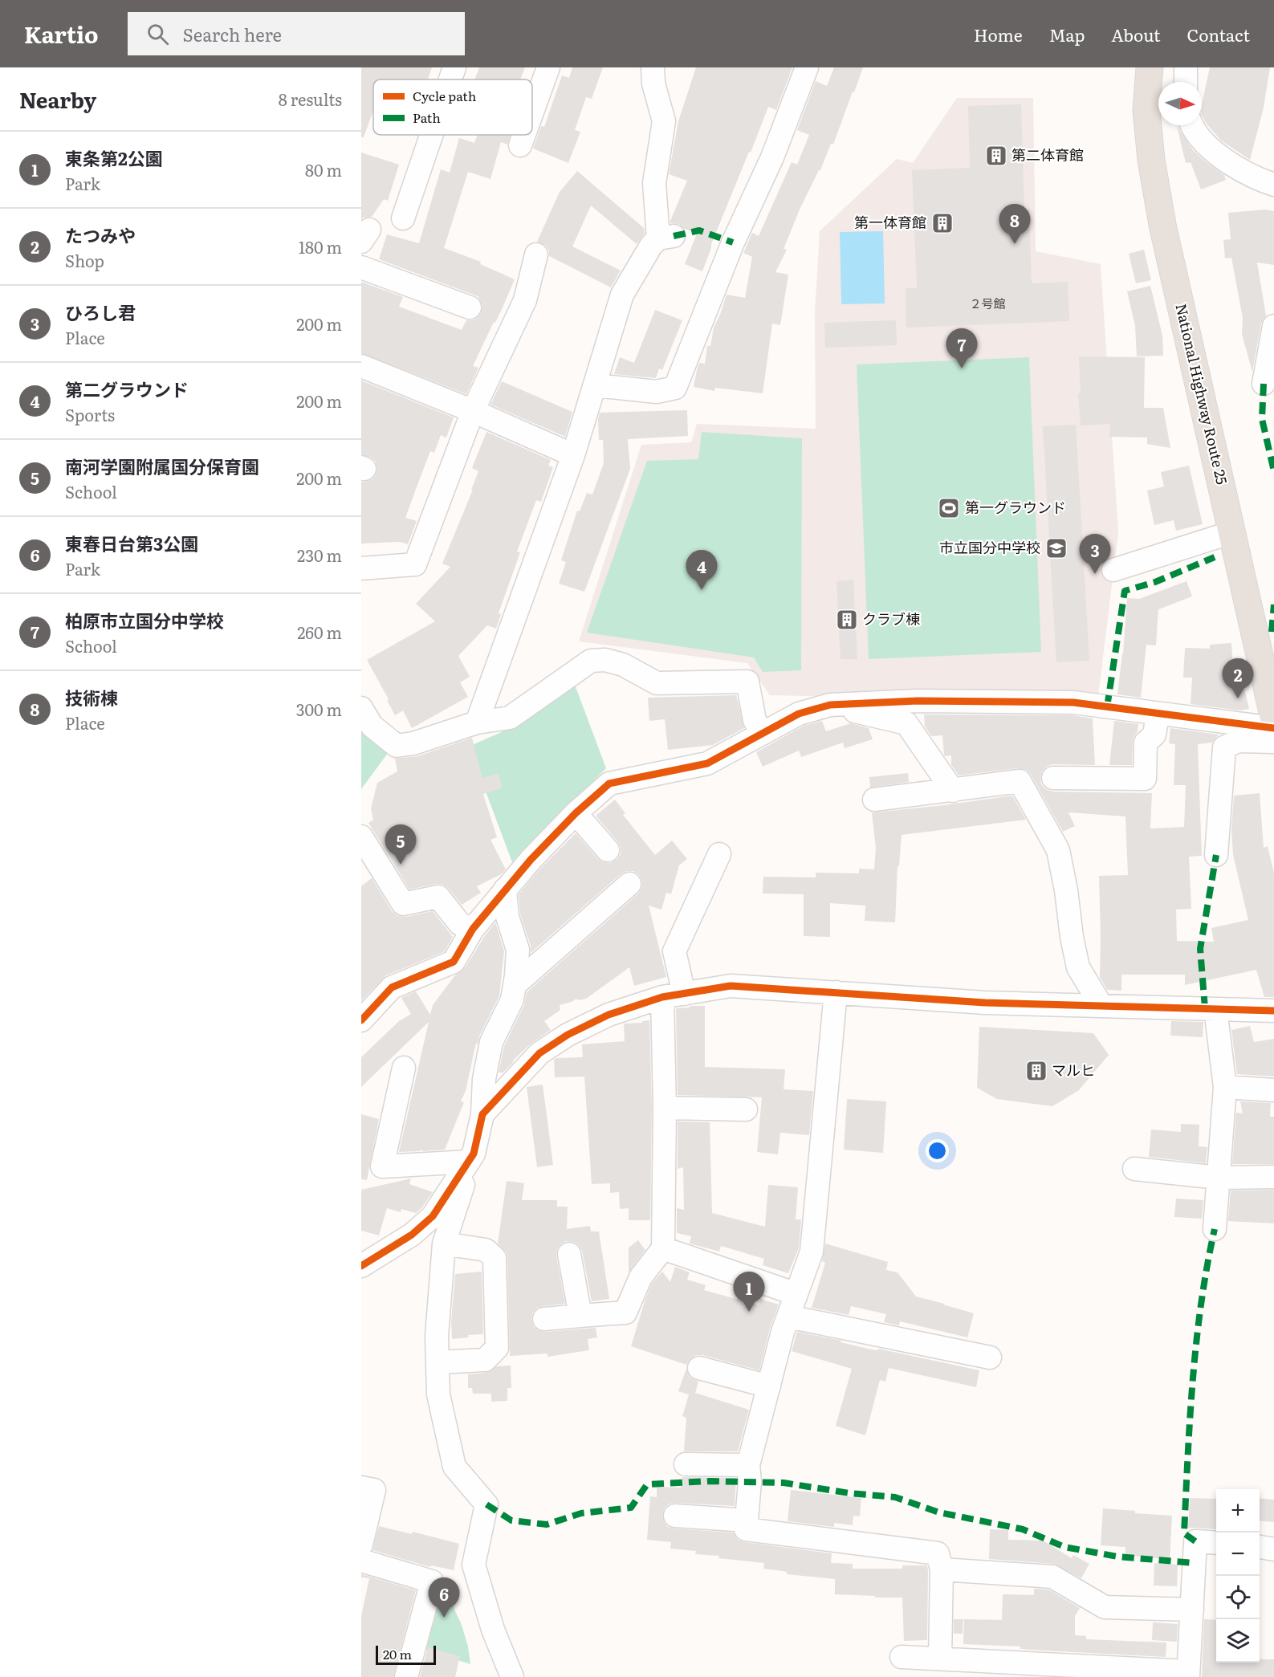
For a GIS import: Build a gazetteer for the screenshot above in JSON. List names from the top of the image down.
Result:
{
  "streets": {
    "highway": ["National Highway Route 25"]
  },
  "places": {
    "building": [
      "第二体育館",
      "第一体育館",
      "クラブ棟",
      "マルヒ"
    ],
    "sports": ["第一グラウンド"],
    "school or university": ["市立国分中学校"]
  },
  "house_numbers": ["２号館"],
  "legend": ["Cycle path", "Path"],
  "scale_bar": "20 m",
  "north": "right",
  "page": {
    "header": "Kartio",
    "search": "Search here",
    "nav": [
      "Home",
      "Map",
      "About",
      "Contact"
    ],
    "heading": ["Nearby", "8 results"],
    "list": [
      {
        "mark": "1",
        "name": "東条第2公園",
        "note": "Park",
        "value": "80 m"
      },
      {
        "mark": "2",
        "name": "たつみや",
        "note": "Shop",
        "value": "180 m"
      },
      {
        "mark": "3",
        "name": "ひろし君",
        "note": "Place",
        "value": "200 m"
      },
      {
        "mark": "4",
        "name": "第二グラウンド",
        "note": "Sports",
        "value": "200 m"
      },
      {
        "mark": "5",
        "name": "南河学園附属国分保育園",
        "note": "School",
        "value": "200 m"
      },
      {
        "mark": "6",
        "name": "東春日台第3公園",
        "note": "Park",
        "value": "230 m"
      },
      {
        "mark": "7",
        "name": "柏原市立国分中学校",
        "note": "School",
        "value": "260 m"
      },
      {
        "mark": "8",
        "name": "技術棟",
        "note": "Place",
        "value": "300 m"
      }
    ],
    "pins": [
      "8",
      "7",
      "3",
      "4",
      "2",
      "5",
      "1",
      "6"
    ],
    "map_buttons": ["+", "−"],
    "scale": "20 m"
  }
}
